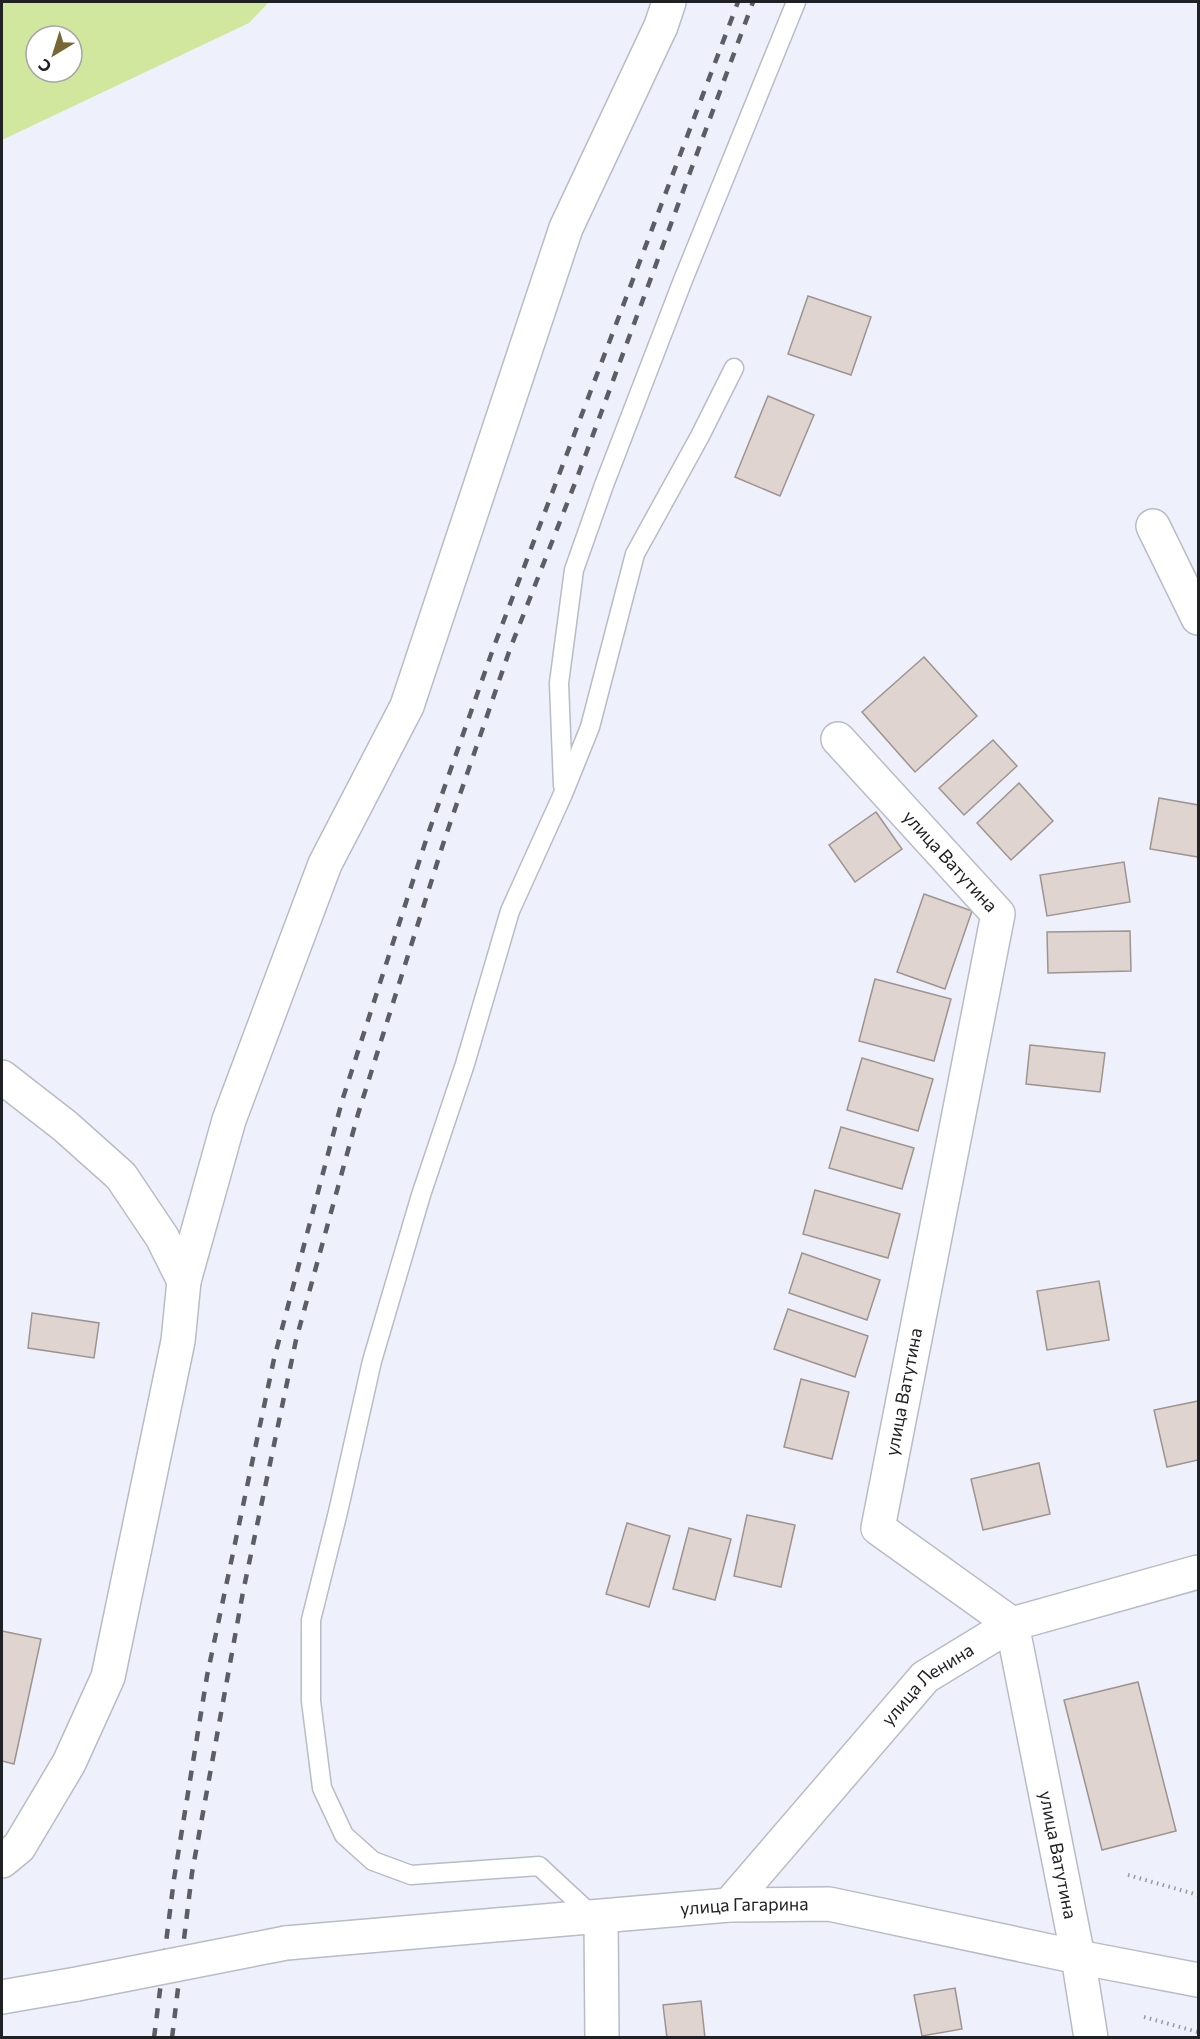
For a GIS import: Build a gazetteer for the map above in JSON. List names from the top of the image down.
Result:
{
  "streets": {
    "street": ["улица Ватутина", "улица Ленина", "улица Гагарина"]
  },
  "crossings": [
    ["улица Ватутина", "улица Ленина"],
    ["улица Ватутина", "улица Гагарина"],
    ["улица Ленина", "улица Гагарина"]
  ],
  "north": "bottom left"
}
